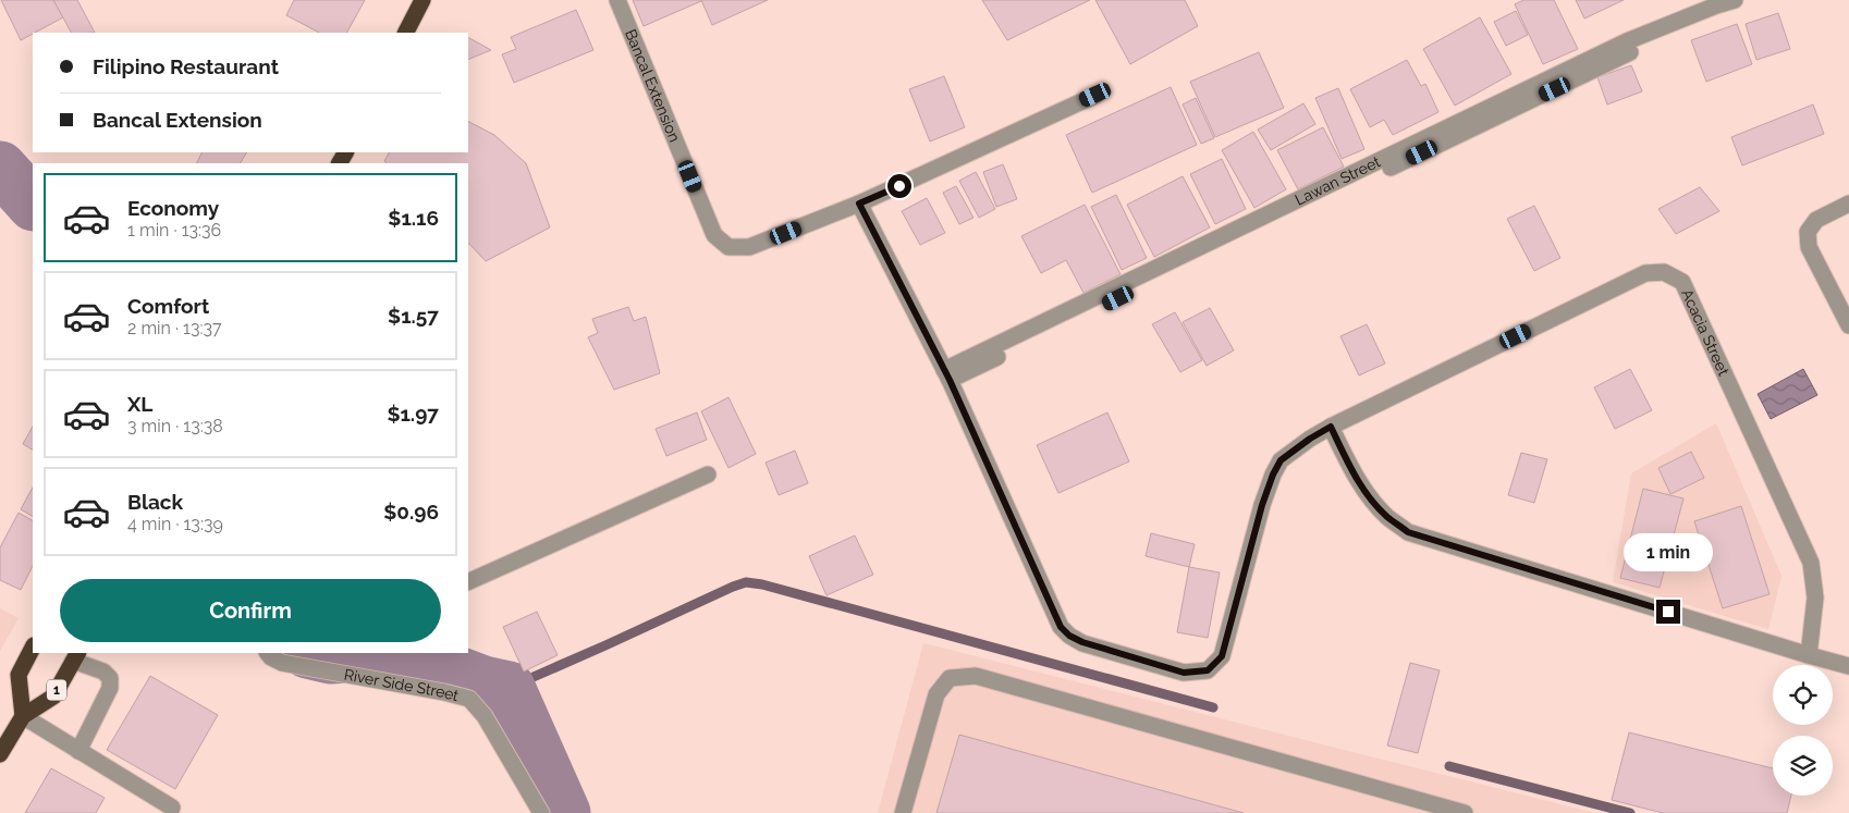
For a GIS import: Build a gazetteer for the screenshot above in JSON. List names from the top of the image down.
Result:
{
  "streets": {
    "highway": ["1"],
    "street": [
      "Bancal Extension",
      "Lawan Street",
      "Acacia Street",
      "River Side Street"
    ]
  },
  "page": {
    "banner": ["Filipino Restaurant", "Bancal Extension"],
    "list": [
      {
        "name": "Economy",
        "note": "1 min · 13:36",
        "value": "$1.16"
      },
      {
        "name": "Comfort",
        "note": "2 min · 13:37",
        "value": "$1.57"
      },
      {
        "name": "XL",
        "note": "3 min · 13:38",
        "value": "$1.97"
      },
      {
        "name": "Black",
        "note": "4 min · 13:39",
        "value": "$0.96"
      }
    ],
    "bubble": "1 min",
    "buttons": "Confirm"
  }
}
